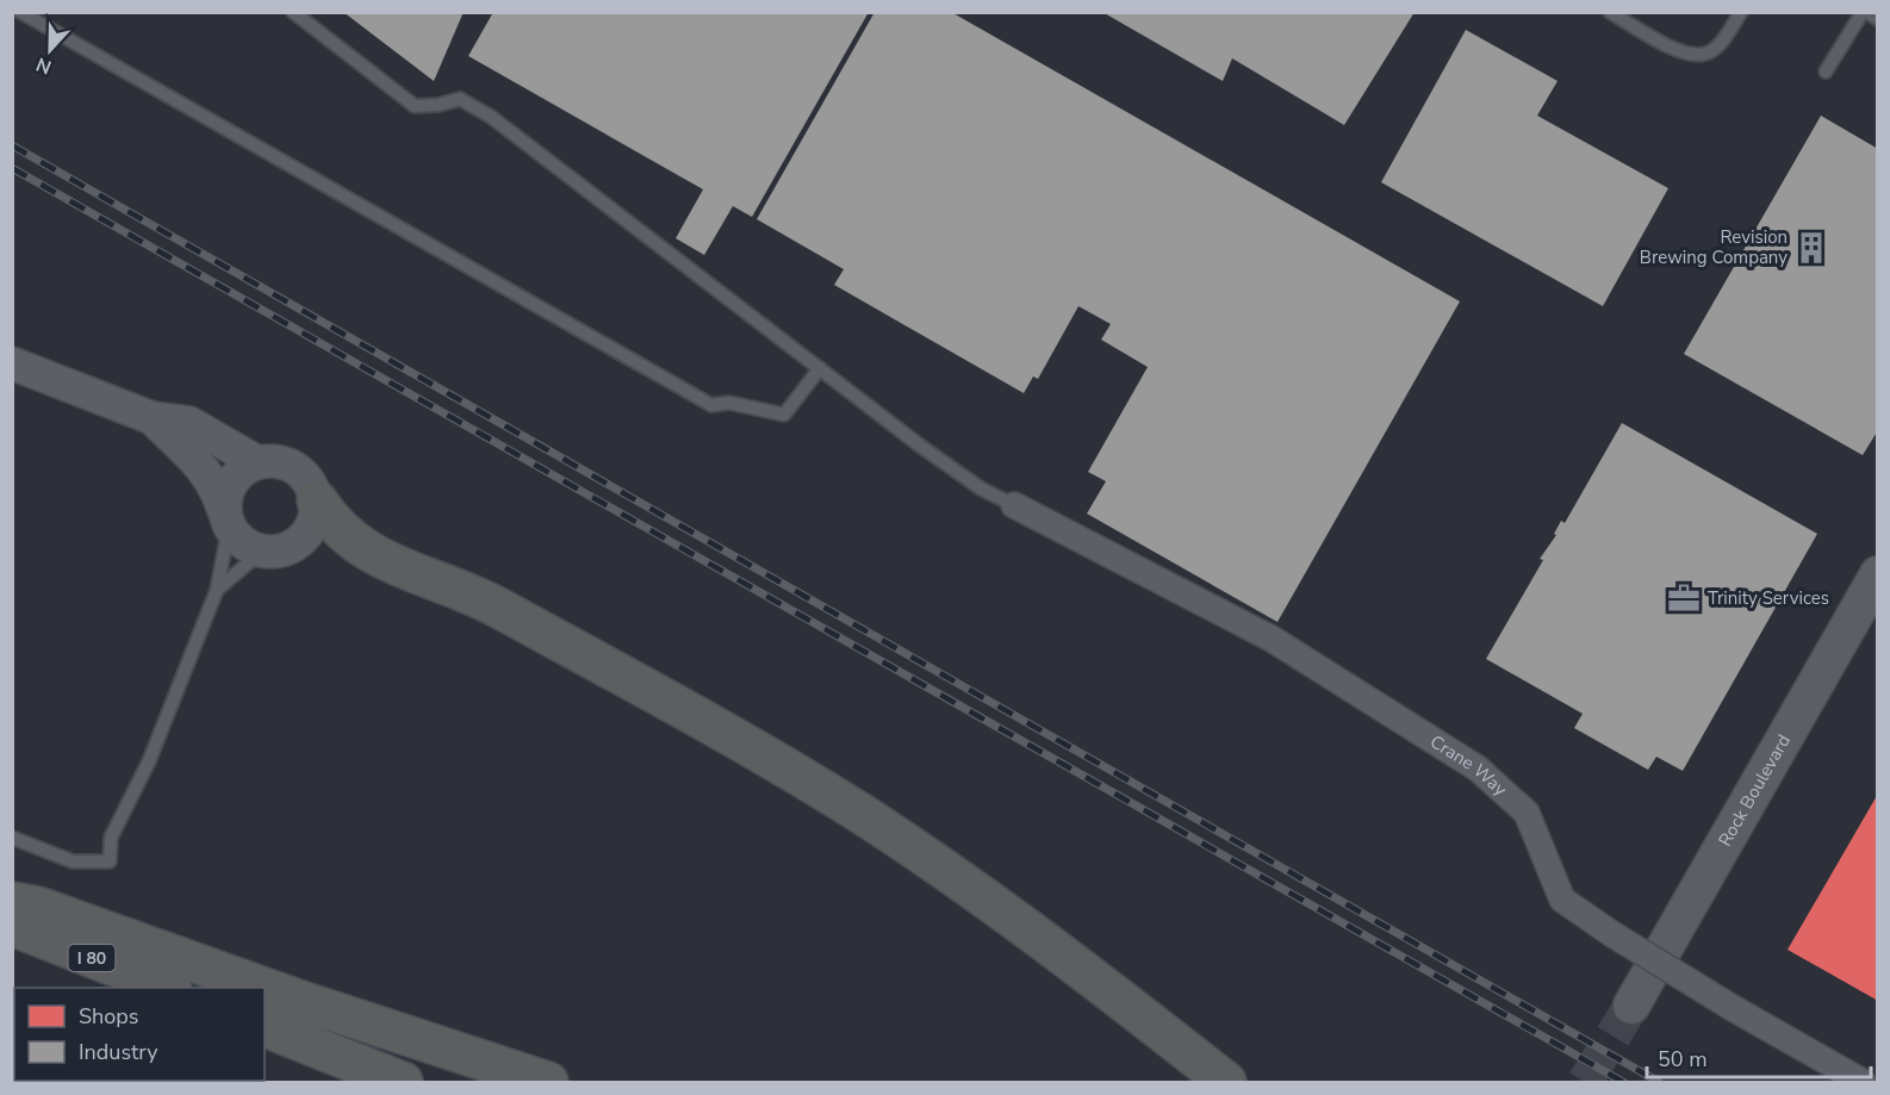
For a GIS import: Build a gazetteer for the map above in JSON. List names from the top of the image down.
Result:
{
  "streets": {
    "highway": ["I 80"],
    "main road": ["Rock Boulevard"],
    "street": ["Crane Way"]
  },
  "places": {
    "building": ["Revision Brewing Company"],
    "office": ["Trinity Services"]
  },
  "legend": ["Shops", "Industry"],
  "scale_bar": "50 m",
  "north": "bottom"
}
